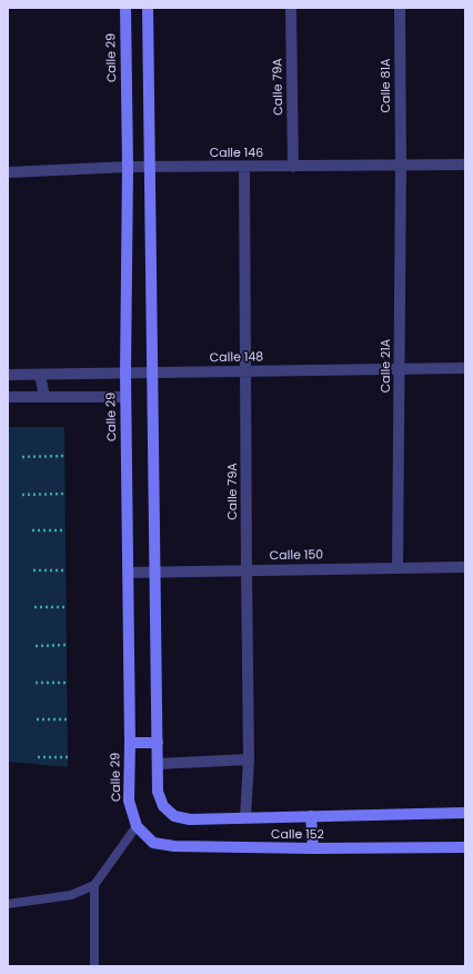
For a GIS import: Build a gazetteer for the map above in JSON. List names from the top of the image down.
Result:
{
  "streets": {
    "main road": ["Calle 29", "Calle 152"],
    "street": [
      "Calle 81A",
      "Calle 79A",
      "Calle 146",
      "Calle 148",
      "Calle 21A",
      "Calle 150"
    ]
  },
  "crossings": [
    ["Calle 29", "Calle 146"],
    ["Calle 29", "Calle 148"],
    ["Calle 29", "Calle 150"],
    ["Calle 29", "Calle 152"],
    ["Calle 81A", "Calle 146"],
    ["Calle 81A", "Calle 21A"],
    ["Calle 79A", "Calle 146"],
    ["Calle 79A", "Calle 148"],
    ["Calle 79A", "Calle 150"],
    ["Calle 79A", "Calle 152"],
    ["Calle 146", "Calle 21A"],
    ["Calle 148", "Calle 21A"],
    ["Calle 21A", "Calle 150"]
  ]
}
